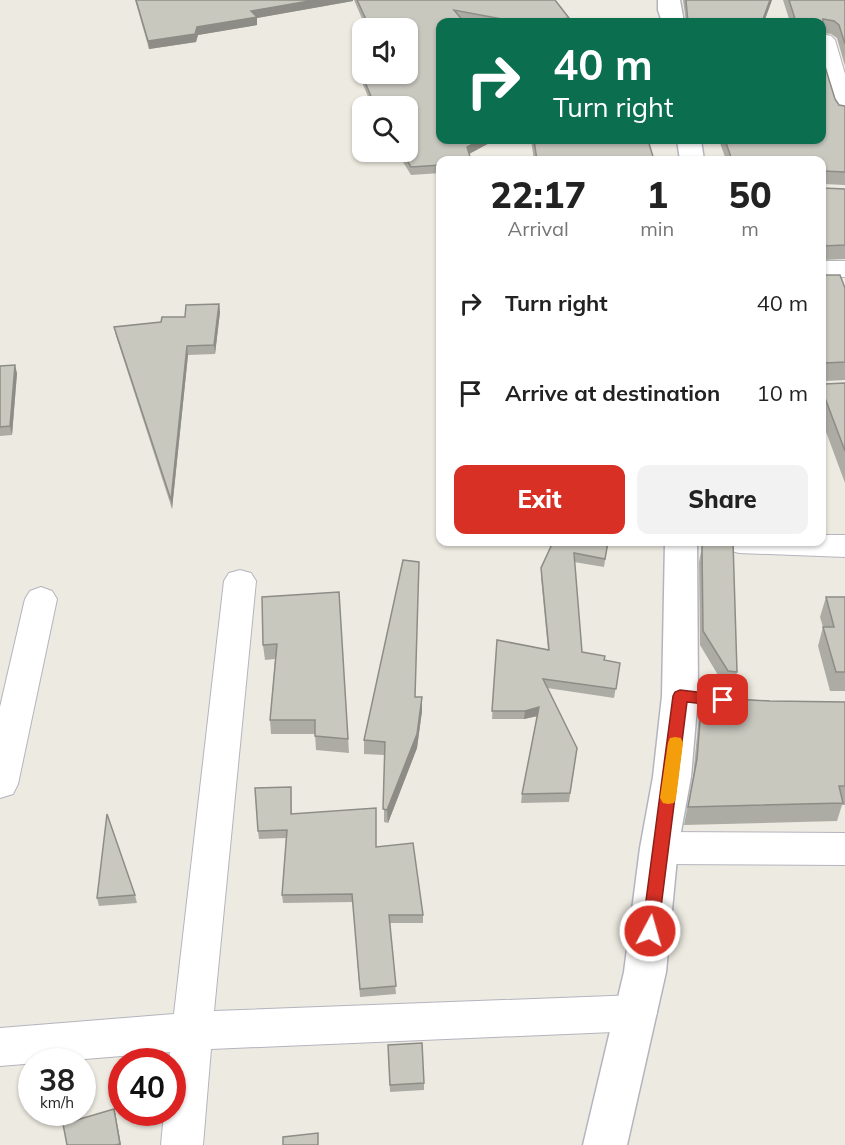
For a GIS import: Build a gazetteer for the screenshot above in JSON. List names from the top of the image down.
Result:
{
  "page": {
    "turn": ["40 m", "Turn right"],
    "eta": [
      "22:17",
      "Arrival",
      "1",
      "min",
      "50",
      "m"
    ],
    "list": [
      {
        "name": "Turn right",
        "value": "40 m"
      },
      {
        "name": "Arrive at destination",
        "value": "10 m"
      }
    ],
    "buttons": ["Exit", "Share"],
    "speed": "38 km/h",
    "limit": "40"
  }
}
